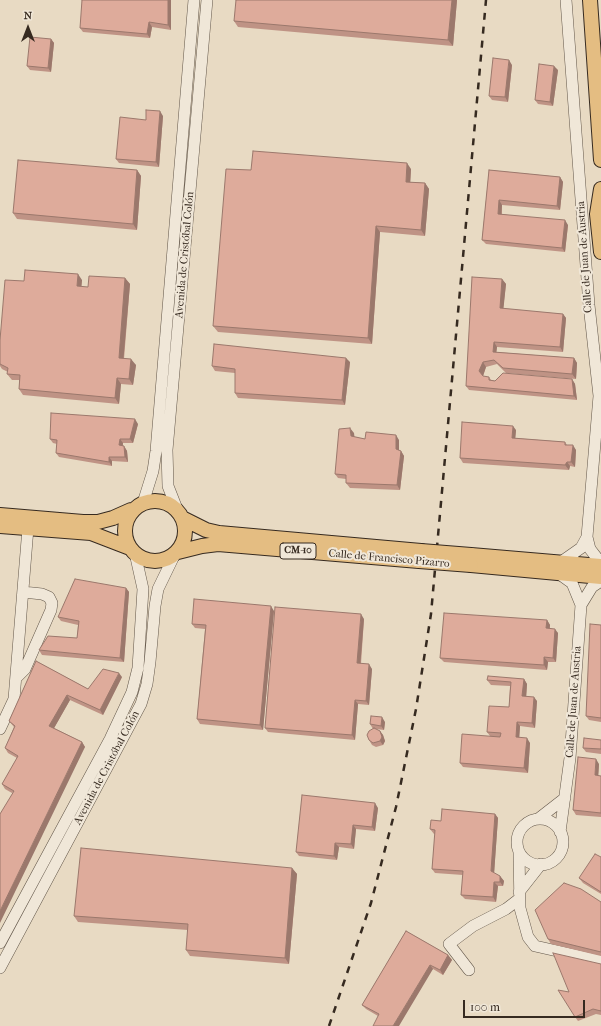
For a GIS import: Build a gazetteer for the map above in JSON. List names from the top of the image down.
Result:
{
  "streets": {
    "main road": ["CM-10", "Calle de Francisco Pizarro"],
    "street": ["Avenida de Cristóbal Colón", "Calle de Juan de Austria"]
  },
  "crossings": [
    ["Avenida de Cristóbal Colón", "CM-10"],
    ["Avenida de Cristóbal Colón", "Calle de Francisco Pizarro"],
    ["CM-10", "Calle de Francisco Pizarro"]
  ],
  "scale_bar": "100 m",
  "north": "top"
}
